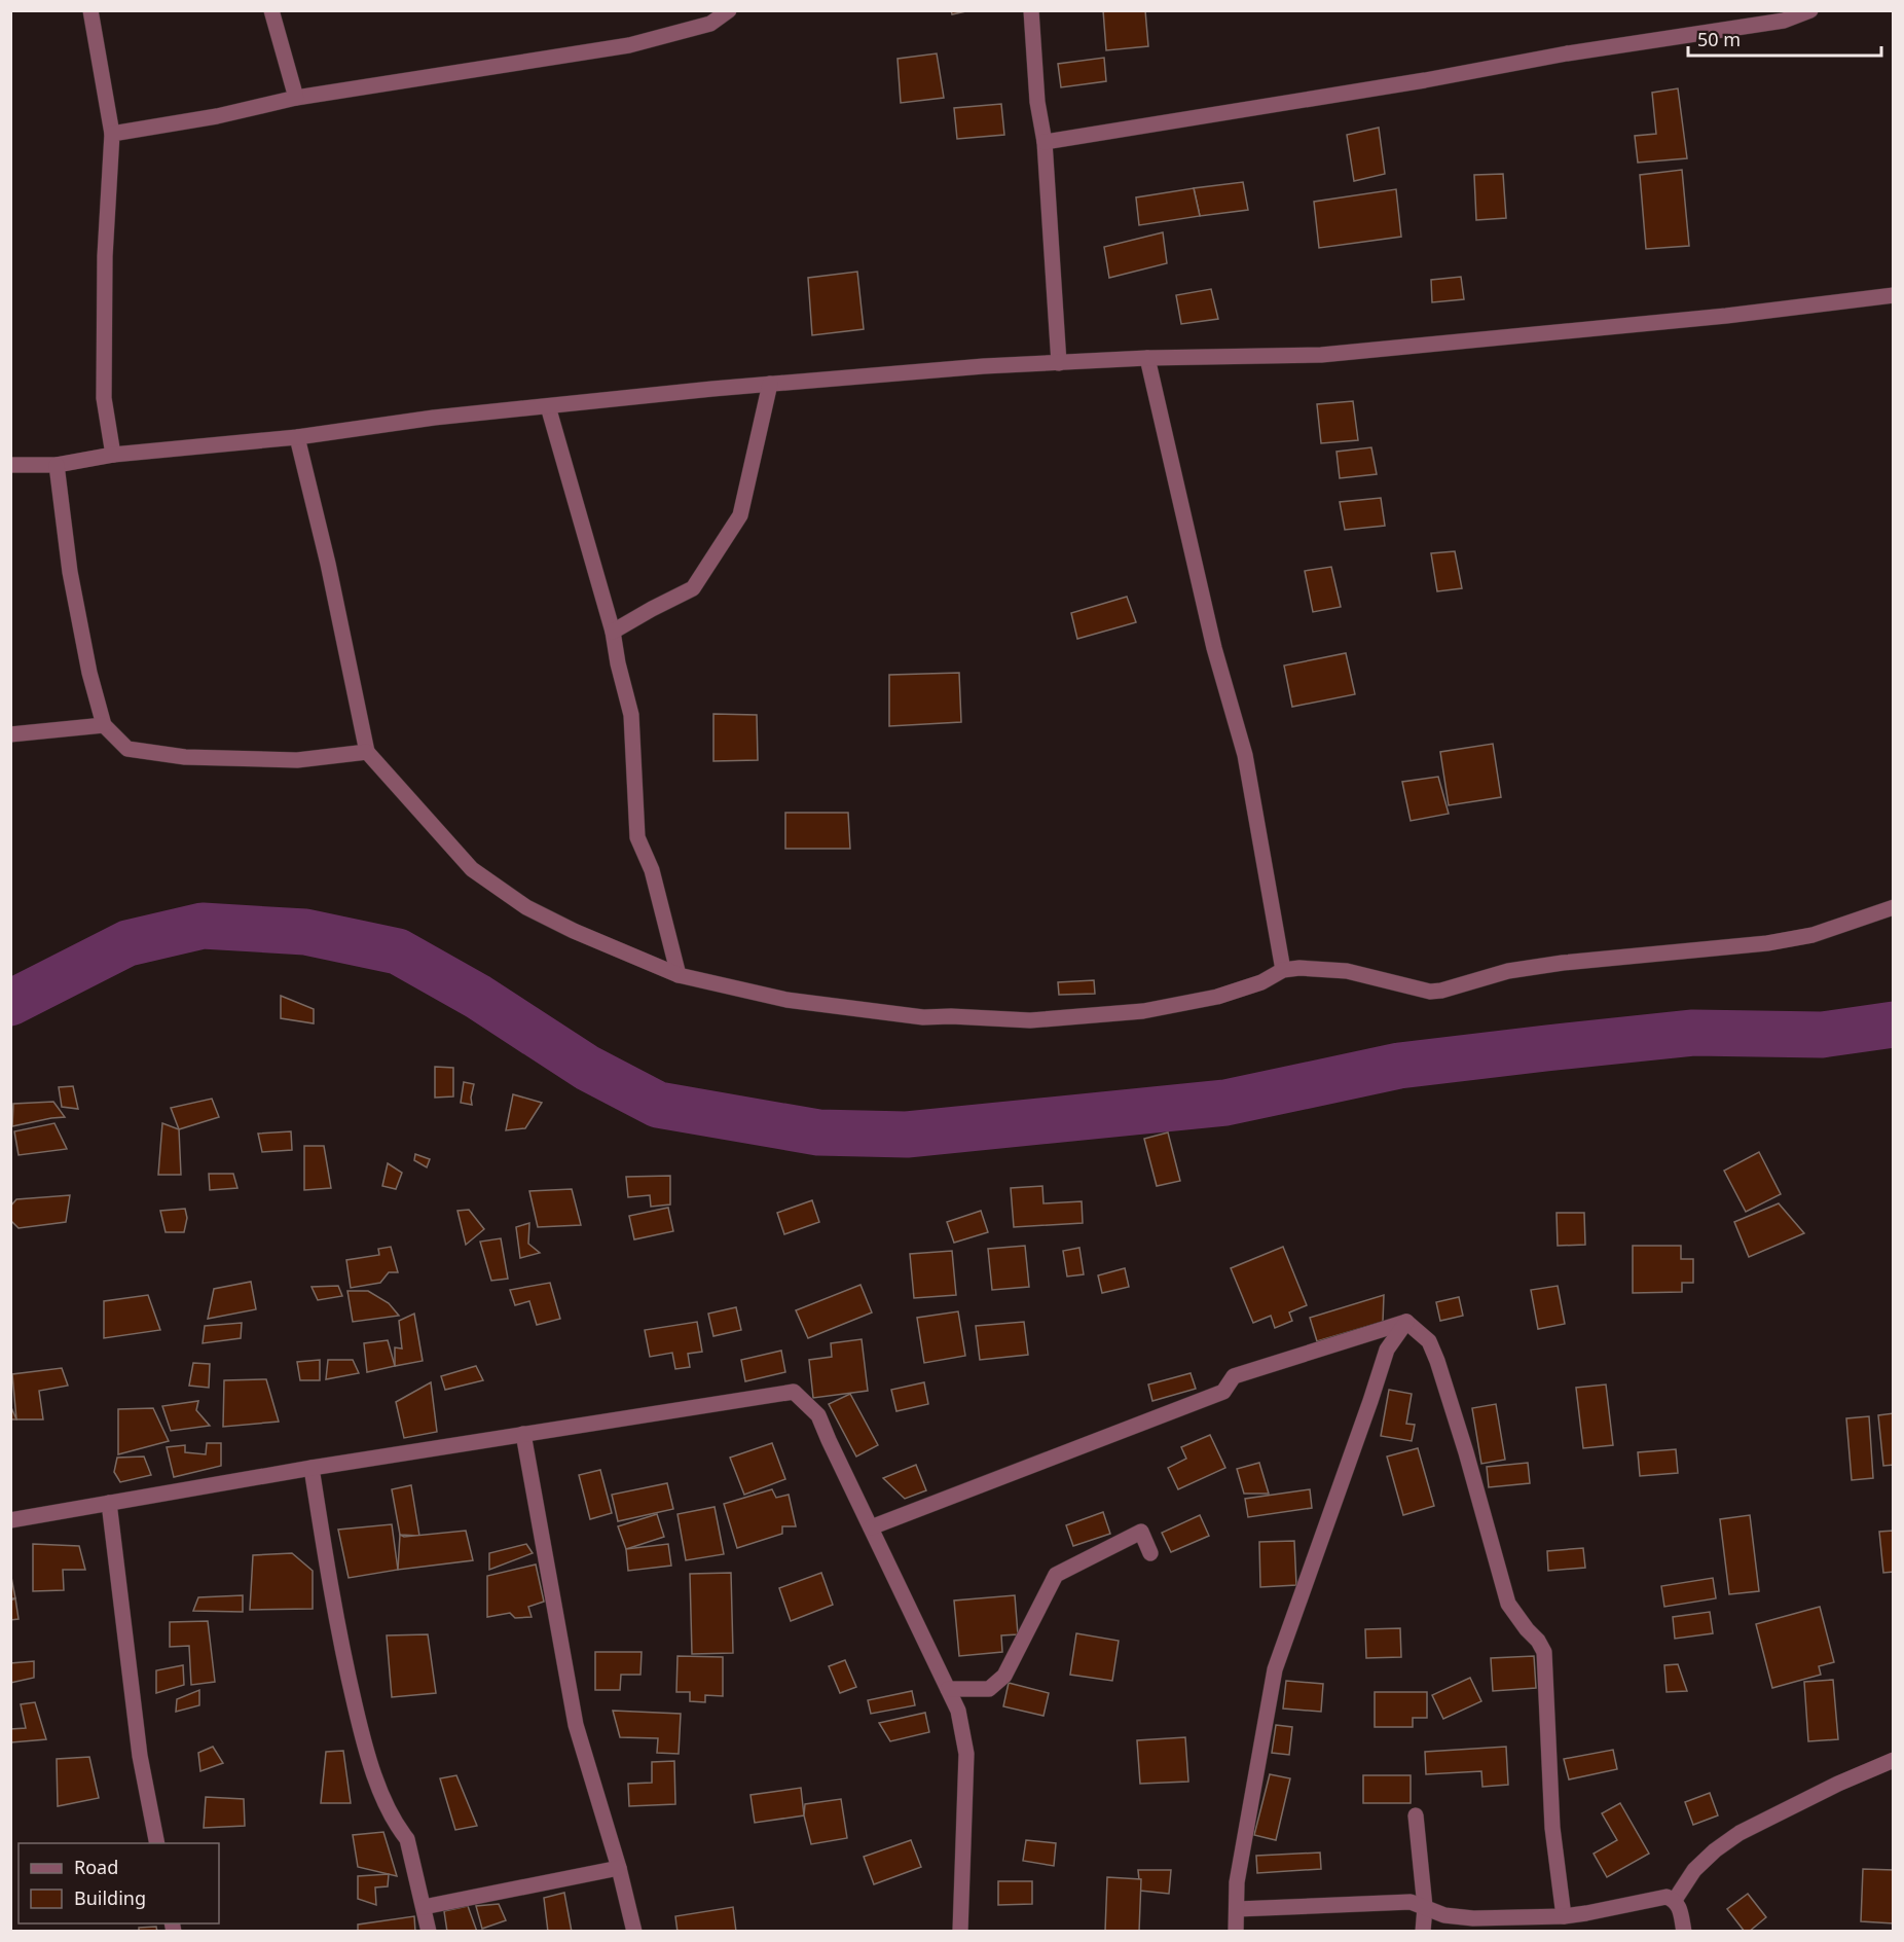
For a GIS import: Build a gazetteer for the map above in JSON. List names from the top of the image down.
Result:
{
  "legend": ["Road", "Building"],
  "scale_bar": "50 m"
}
